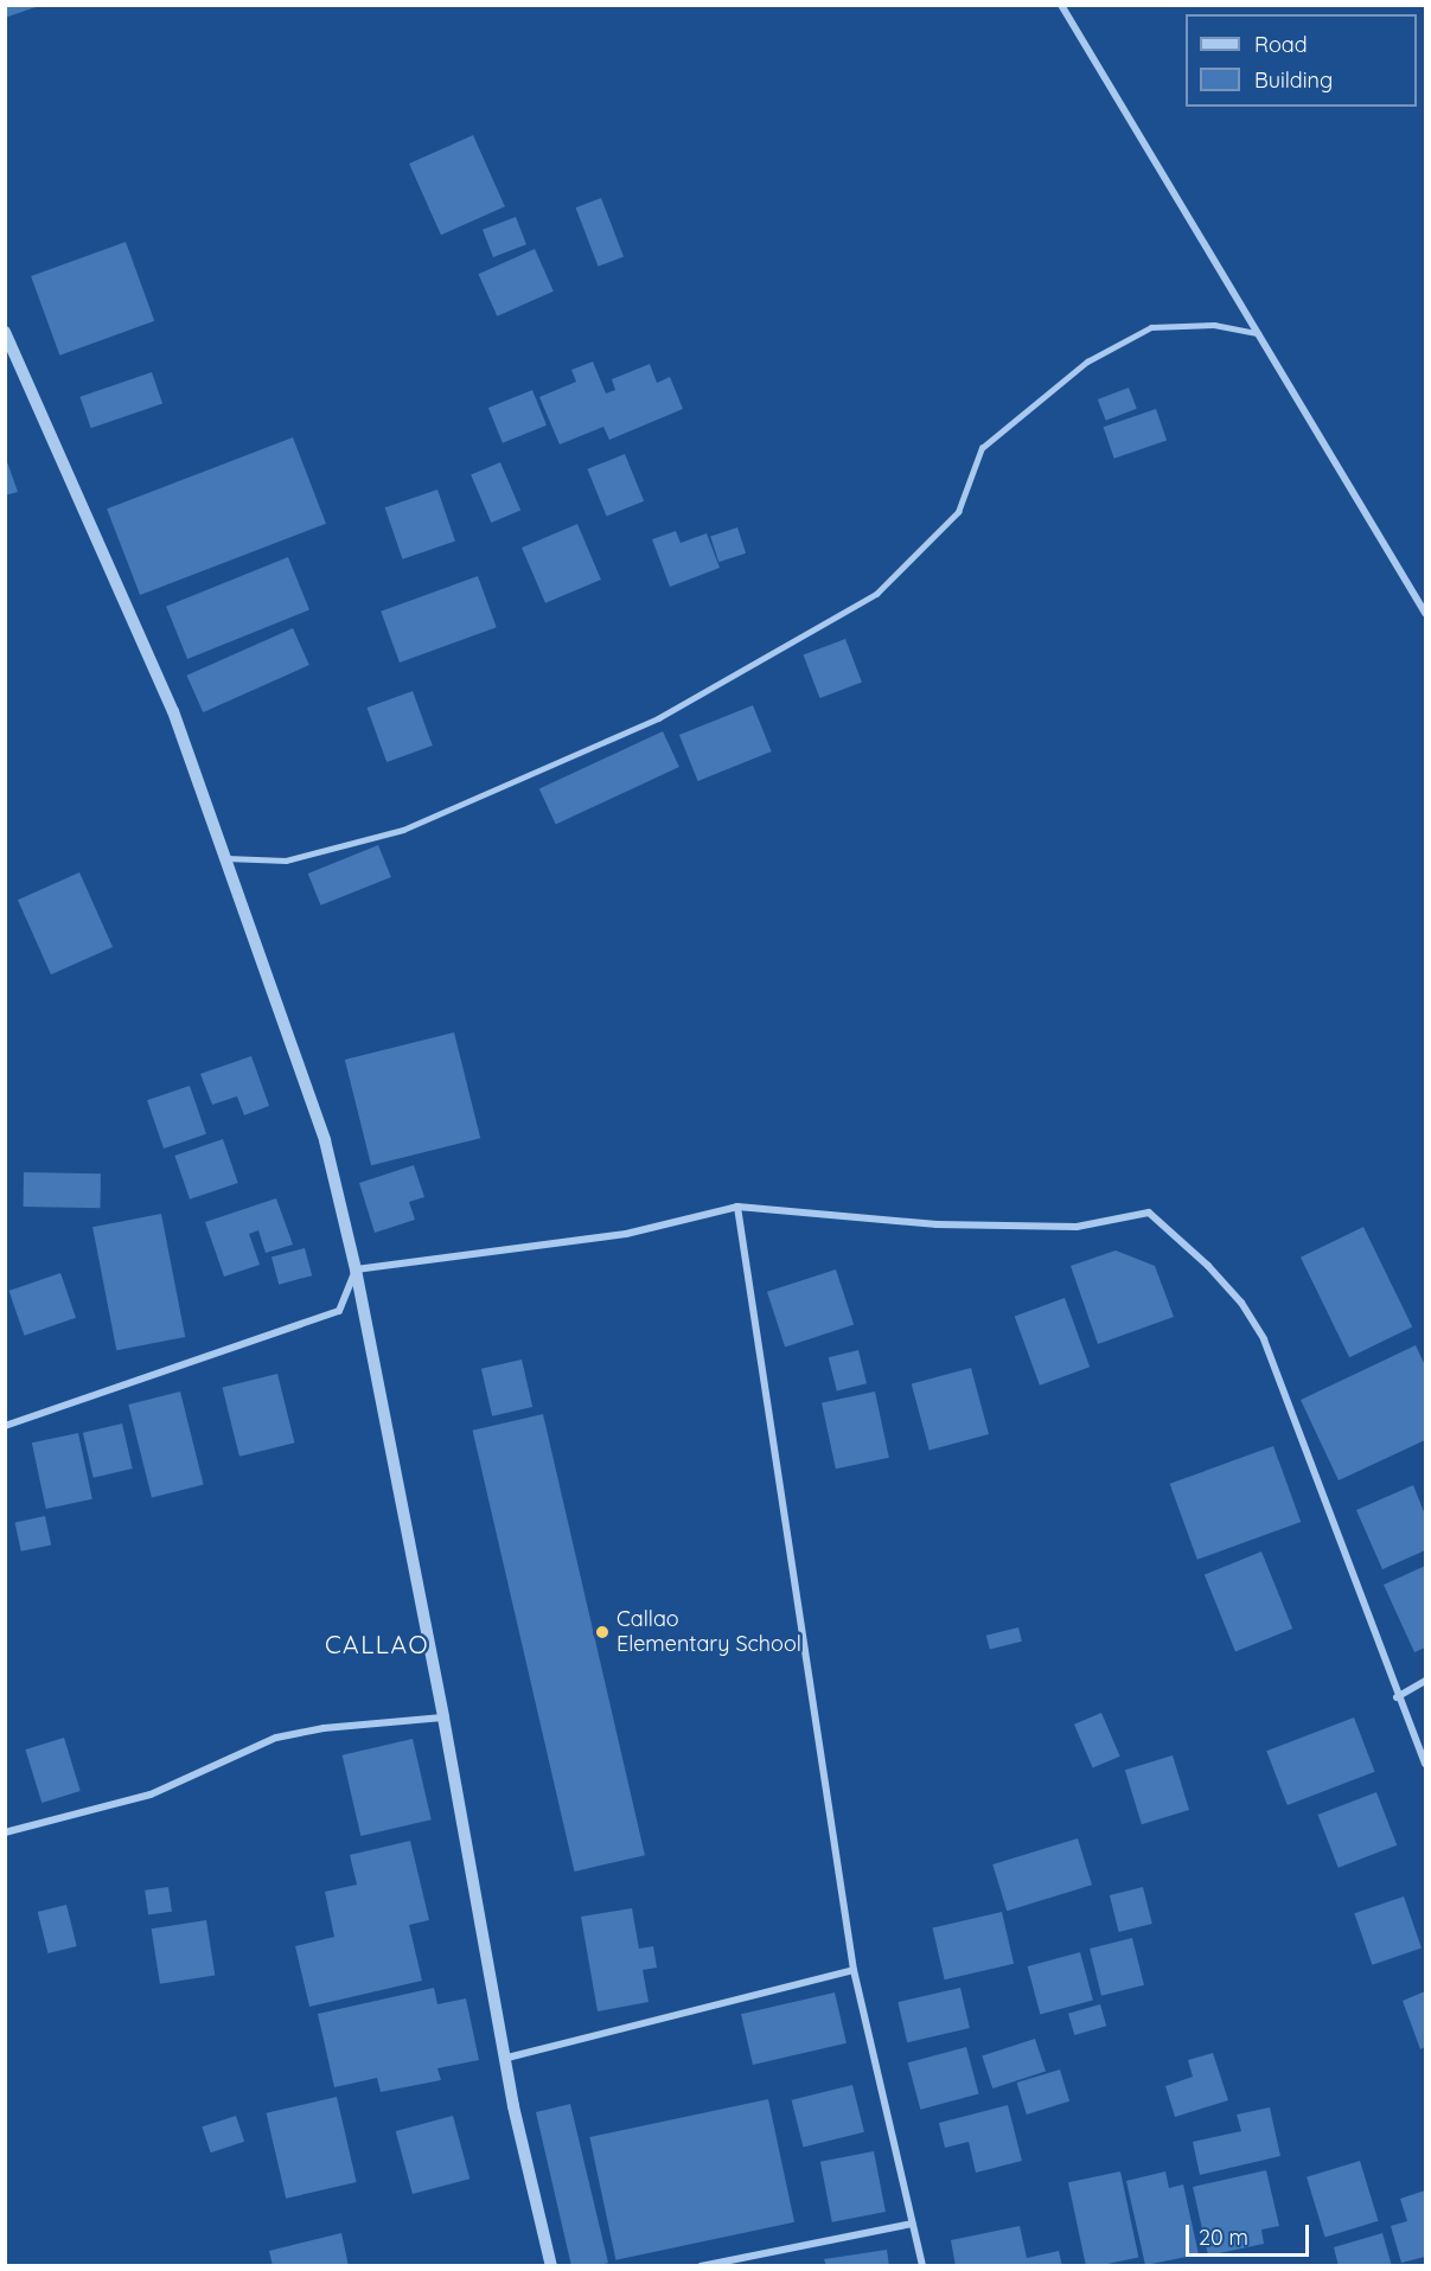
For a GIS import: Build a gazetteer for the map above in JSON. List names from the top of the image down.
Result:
{
  "districts": ["CALLAO"],
  "places": ["Callao Elementary School"],
  "legend": ["Road", "Building"],
  "scale_bar": "20 m"
}
